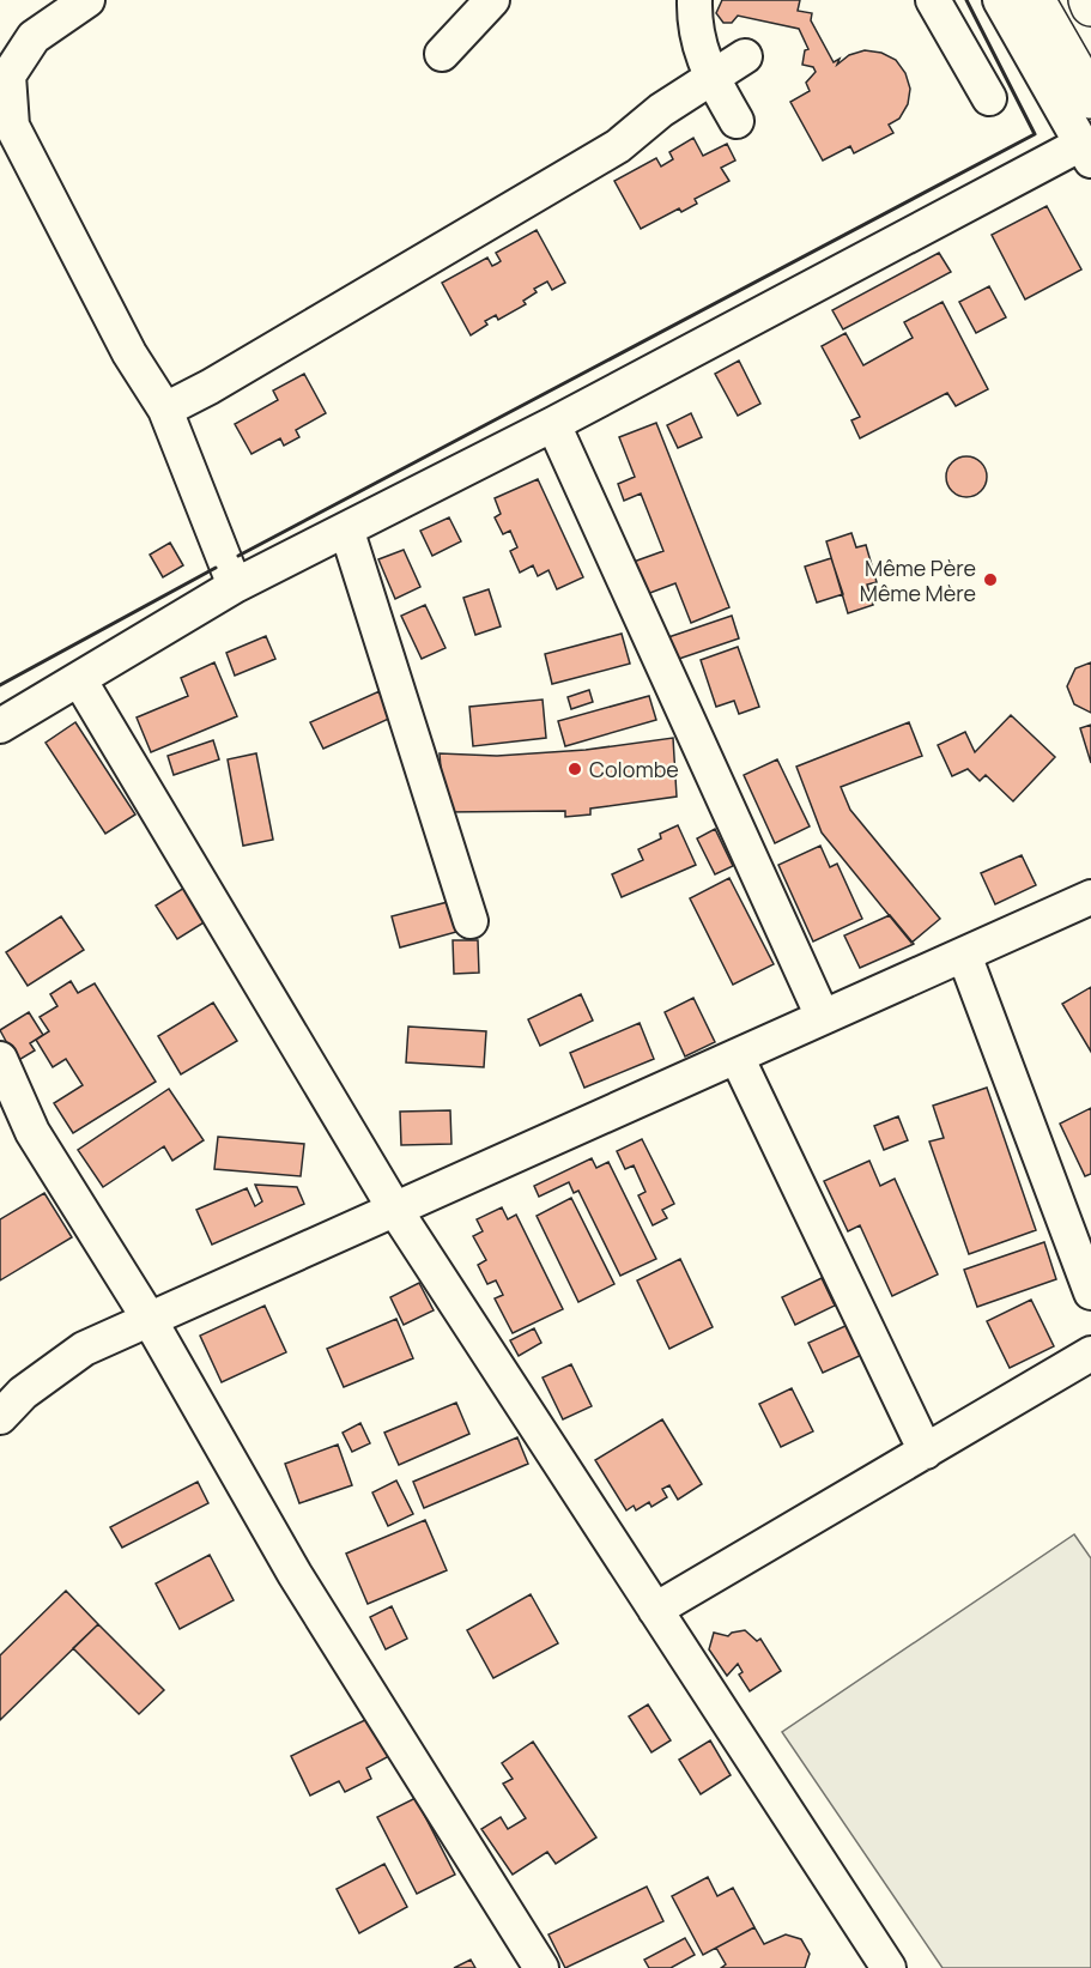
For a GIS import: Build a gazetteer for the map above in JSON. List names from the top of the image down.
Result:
{
  "places": ["Même Père Même Mère", "Colombe"]
}
